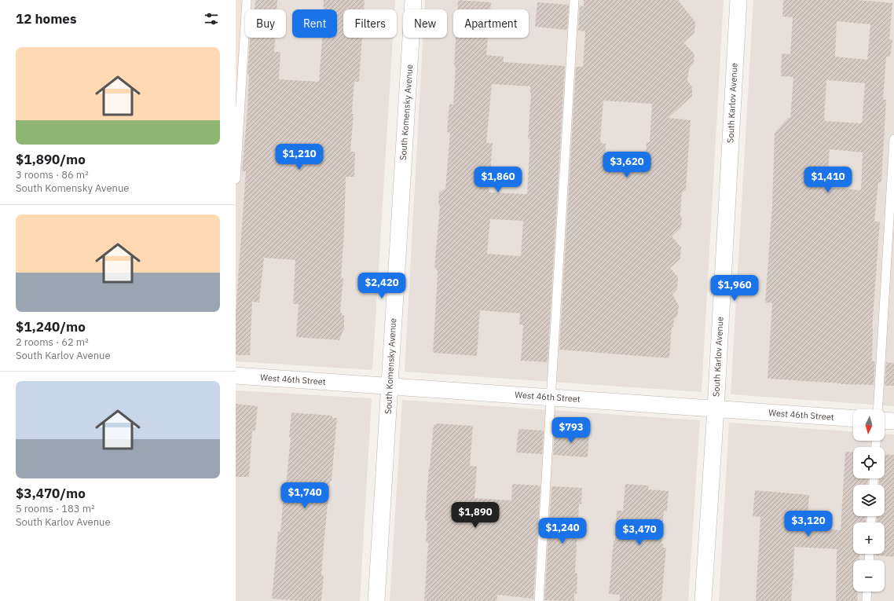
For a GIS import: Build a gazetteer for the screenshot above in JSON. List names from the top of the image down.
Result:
{
  "streets": {
    "street": ["South Karlov Avenue", "South Komensky Avenue", "West 46th Street"]
  },
  "crossings": [
    ["South Karlov Avenue", "West 46th Street"],
    ["South Komensky Avenue", "West 46th Street"]
  ],
  "north": "bottom",
  "page": {
    "heading": "12 homes",
    "chip": [
      "Buy",
      "Rent",
      "Filters",
      "New",
      "Apartment"
    ],
    "list": [
      {
        "name": "$1,890/mo",
        "note": "3 rooms · 86 m² · South Komensky Avenue"
      },
      {
        "name": "$1,240/mo",
        "note": "2 rooms · 62 m² · South Karlov Avenue"
      },
      {
        "name": "$3,470/mo",
        "note": "5 rooms · 183 m² · South Karlov Avenue"
      }
    ],
    "price": [
      "$1,210",
      "$3,620",
      "$1,860",
      "$1,410",
      "$2,420",
      "$1,960",
      "$793",
      "$1,740",
      "$1,890",
      "$3,120",
      "$1,240",
      "$3,470"
    ],
    "map_buttons": ["+", "−"]
  }
}
